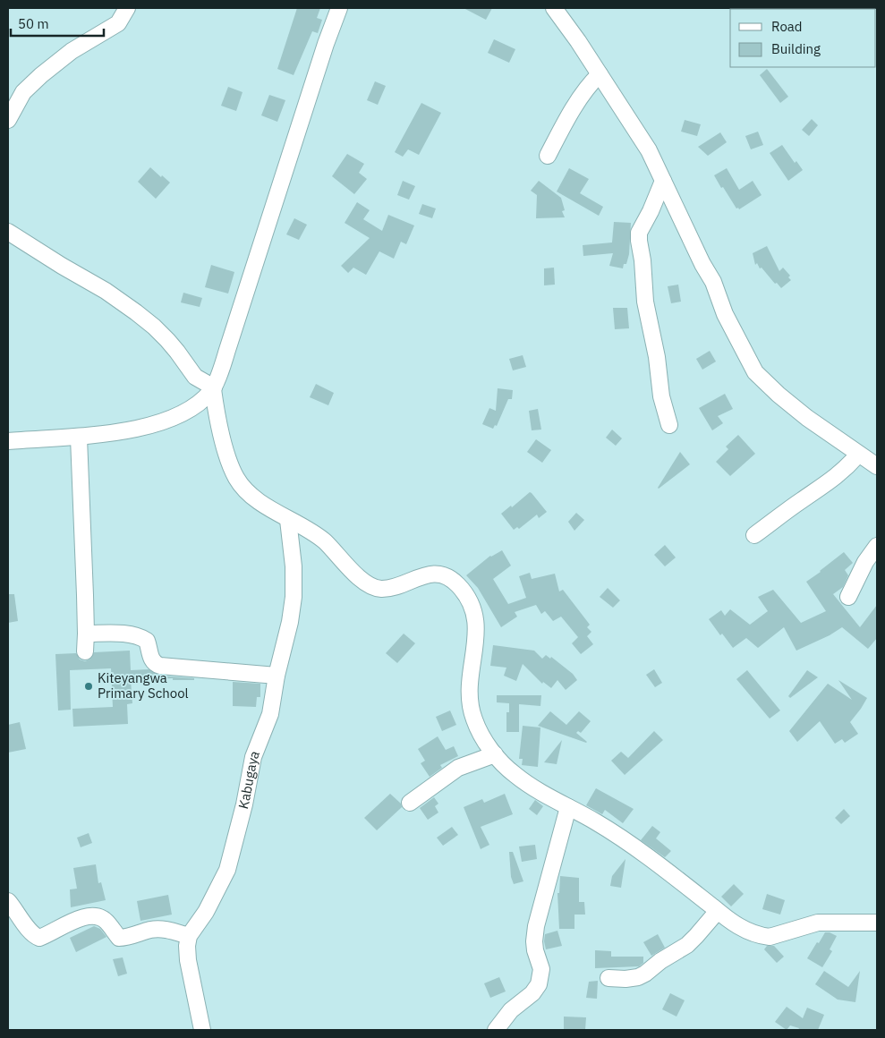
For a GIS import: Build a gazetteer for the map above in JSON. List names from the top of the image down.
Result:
{
  "streets": {
    "street": ["Kabugaya"]
  },
  "places": ["Kiteyangwa Primary School"],
  "legend": ["Road", "Building"],
  "scale_bar": "50 m"
}
